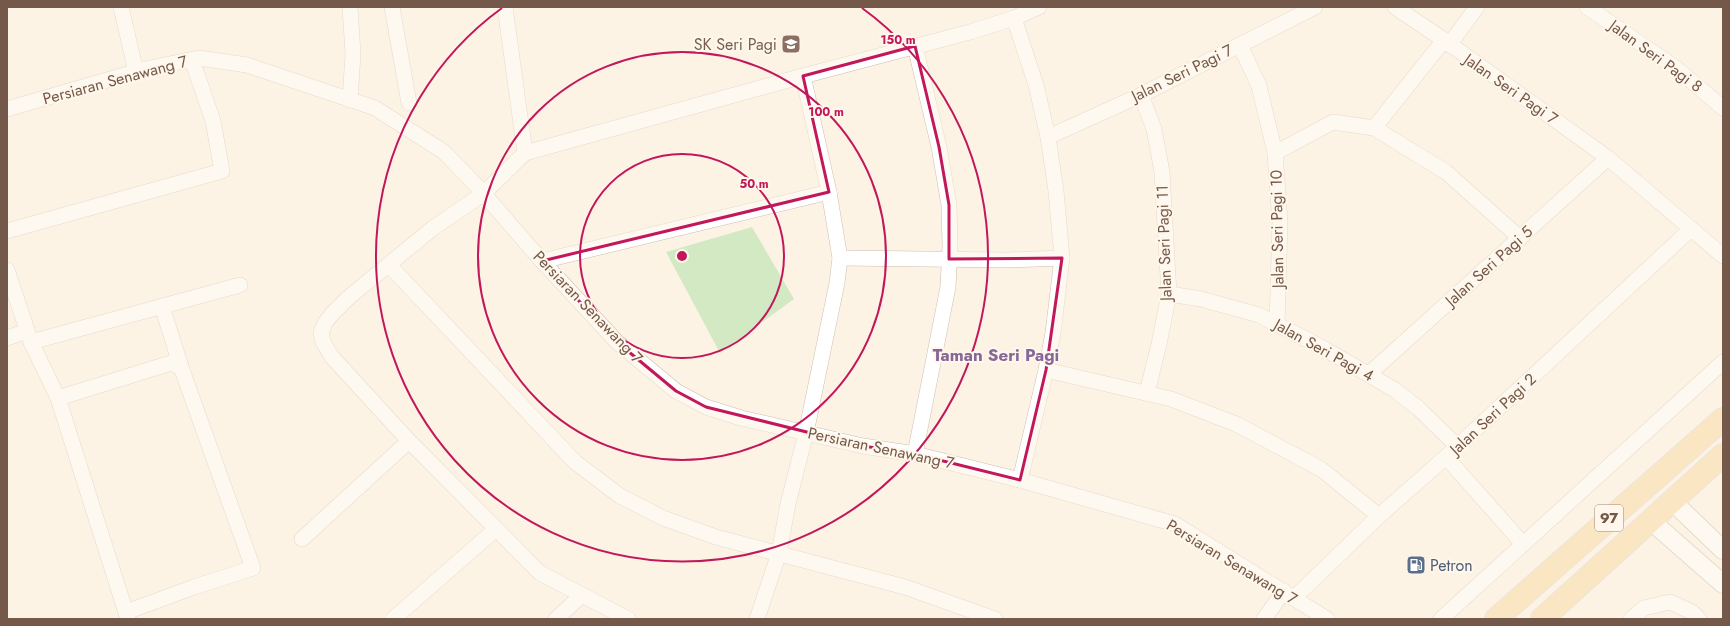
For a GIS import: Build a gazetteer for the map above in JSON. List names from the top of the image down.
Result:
{
  "streets": {
    "main road": ["97"],
    "street": [
      "Jalan Seri Pagi 8",
      "Jalan Seri Pagi 7",
      "Persiaran Senawang 7",
      "Jalan Seri Pagi 10",
      "Jalan Seri Pagi 11",
      "Jalan Seri Pagi 5",
      "Jalan Seri Pagi 4",
      "Jalan Seri Pagi 2"
    ]
  },
  "crossings": [
    ["Jalan Seri Pagi 7", "Jalan Seri Pagi 10"],
    ["Jalan Seri Pagi 7", "Jalan Seri Pagi 11"],
    ["Jalan Seri Pagi 7", "Jalan Seri Pagi 5"],
    ["Jalan Seri Pagi 7", "Jalan Seri Pagi 2"],
    ["Persiaran Senawang 7", "Jalan Seri Pagi 2"],
    ["Jalan Seri Pagi 10", "Jalan Seri Pagi 4"],
    ["Jalan Seri Pagi 11", "Jalan Seri Pagi 4"],
    ["Jalan Seri Pagi 5", "Jalan Seri Pagi 4"],
    ["Jalan Seri Pagi 4", "Jalan Seri Pagi 2"]
  ],
  "districts": ["Taman Seri Pagi"],
  "places": {
    "school or university": ["SK Seri Pagi"],
    "fuel station": ["Petron"]
  },
  "rings": ["150 m", "100 m", "50 m"]
}
